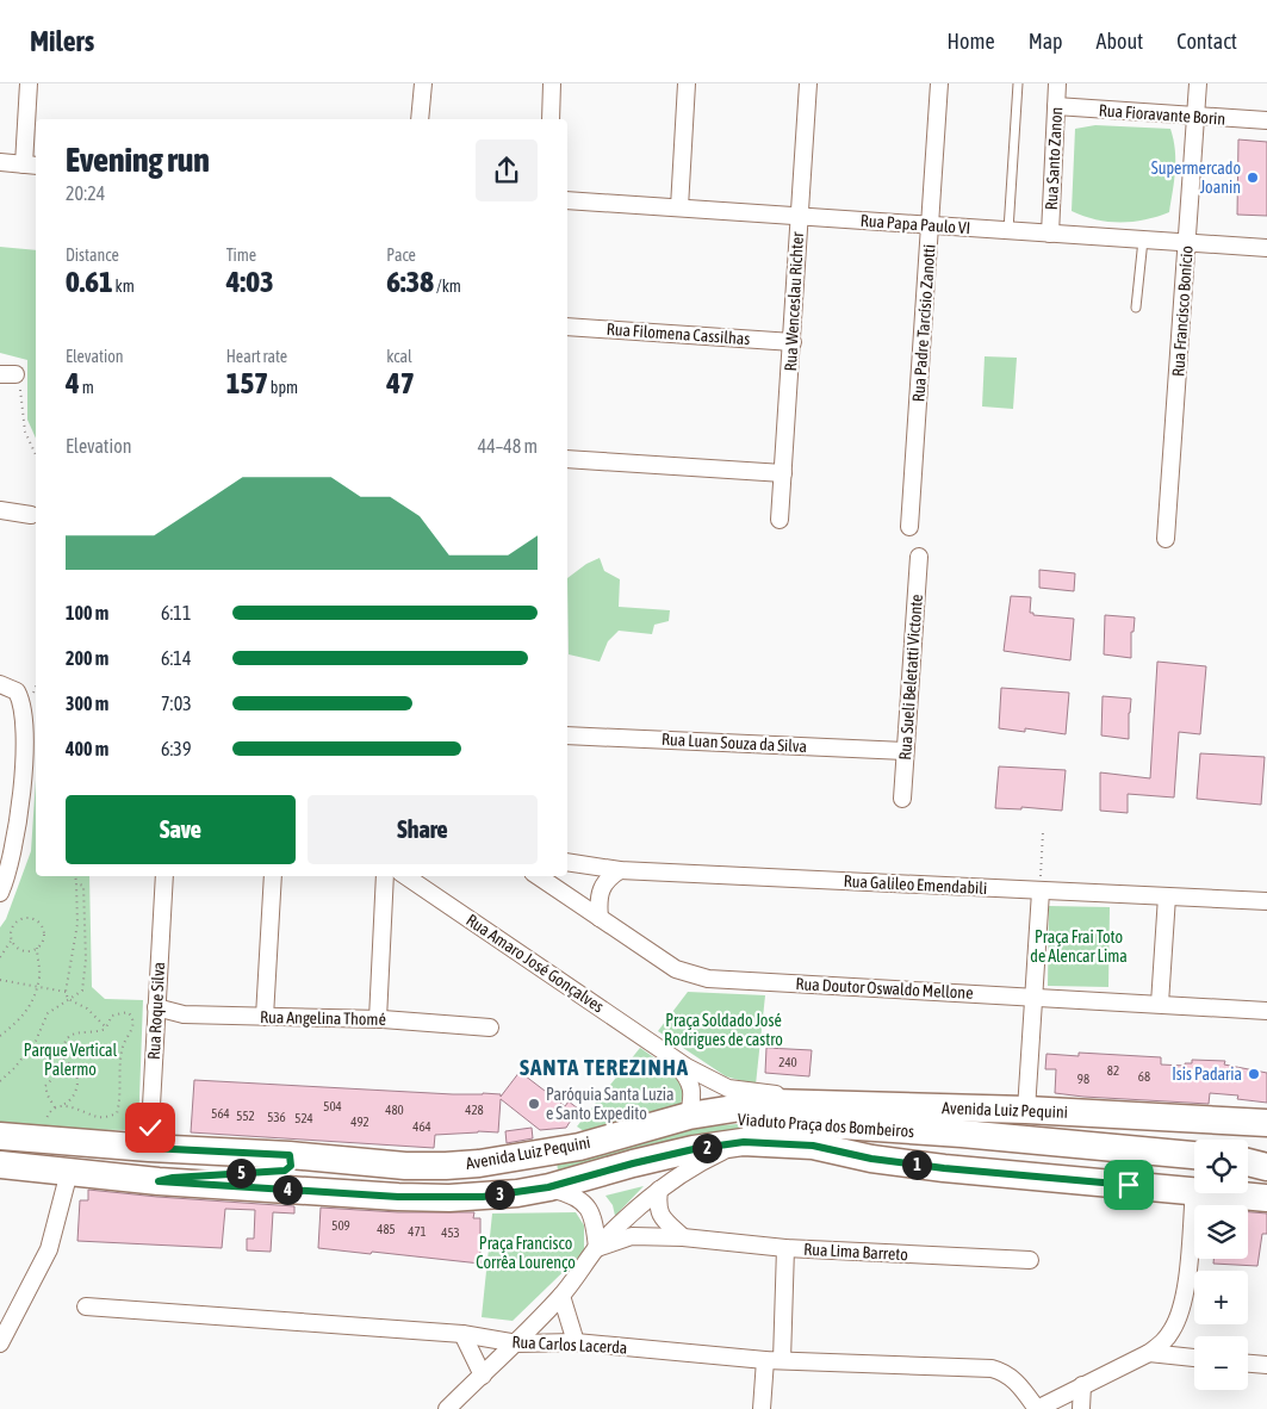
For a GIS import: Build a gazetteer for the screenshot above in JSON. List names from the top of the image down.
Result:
{
  "streets": {
    "main road": ["Avenida Luiz Pequini", "Viaduto Praça dos Bombeiros"],
    "street": [
      "Rua Fioravante Borin",
      "Rua Santo Zanon",
      "Rua Papa Paulo VI",
      "Rua Wenceslau Richter",
      "Rua Francisco Bonício",
      "Rua Padre Tarcísio Zanotti",
      "Rua Filomena Cassilhas",
      "Rua Sueli Beletatti Victonte",
      "Rua Luan Souza da Silva",
      "Rua Galileo Emendabili",
      "Rua Amaro José Gonçalves",
      "Rua Doutor Oswaldo Mellone",
      "Rua Roque Silva",
      "Rua Angelina Thomé",
      "Rua Lima Barreto",
      "Rua Carlos Lacerda"
    ]
  },
  "crossings": [
    ["Rua Fioravante Borin", "Rua Santo Zanon"],
    ["Rua Fioravante Borin", "Rua Francisco Bonício"],
    ["Rua Santo Zanon", "Rua Papa Paulo VI"],
    ["Rua Papa Paulo VI", "Rua Wenceslau Richter"],
    ["Rua Papa Paulo VI", "Rua Francisco Bonício"],
    ["Rua Papa Paulo VI", "Rua Padre Tarcísio Zanotti"],
    ["Rua Wenceslau Richter", "Rua Filomena Cassilhas"],
    ["Rua Sueli Beletatti Victonte", "Rua Luan Souza da Silva"],
    ["Rua Amaro José Gonçalves", "Avenida Luiz Pequini"],
    ["Rua Amaro José Gonçalves", "Viaduto Praça dos Bombeiros"],
    ["Rua Roque Silva", "Rua Angelina Thomé"],
    ["Rua Roque Silva", "Avenida Luiz Pequini"],
    ["Avenida Luiz Pequini", "Viaduto Praça dos Bombeiros"]
  ],
  "districts": ["SANTA TEREZINHA"],
  "parks": [
    "Praça Frai Toto de Alencar Lima",
    "Praça Soldado José Rodrigues de castro",
    "Parque Vertical Palermo",
    "Praça Francisco Corrêa Lourenço"
  ],
  "places": ["Supermercado Joanin", "Isis Padaria", "Paróquia Santa Luzia e Santo Expedito"],
  "house_numbers": [
    "240",
    "82",
    "68",
    "98",
    "504",
    "480",
    "428",
    "564",
    "552",
    "536",
    "524",
    "492",
    "464",
    "509",
    "485",
    "471",
    "453"
  ],
  "page": {
    "header": "Milers",
    "nav": [
      "Home",
      "Map",
      "About",
      "Contact"
    ],
    "heading": ["Evening run", "20:24"],
    "stats": [
      ["Distance", "0.61 km"],
      ["Time", "4:03"],
      ["Pace", "6:38 /km"],
      ["Elevation", "4 m"],
      ["Heart rate", "157 bpm"],
      ["kcal", "47"]
    ],
    "chart": ["Elevation", "44–48 m"],
    "list": [
      {
        "name": "100 m",
        "note": "6:11"
      },
      {
        "name": "200 m",
        "note": "6:14"
      },
      {
        "name": "300 m",
        "note": "7:03"
      },
      {
        "name": "400 m",
        "note": "6:39"
      }
    ],
    "buttons": ["Save", "Share"],
    "pins": [
      "2",
      "1",
      "5",
      "4",
      "3"
    ],
    "map_buttons": ["+", "−"]
  }
}
